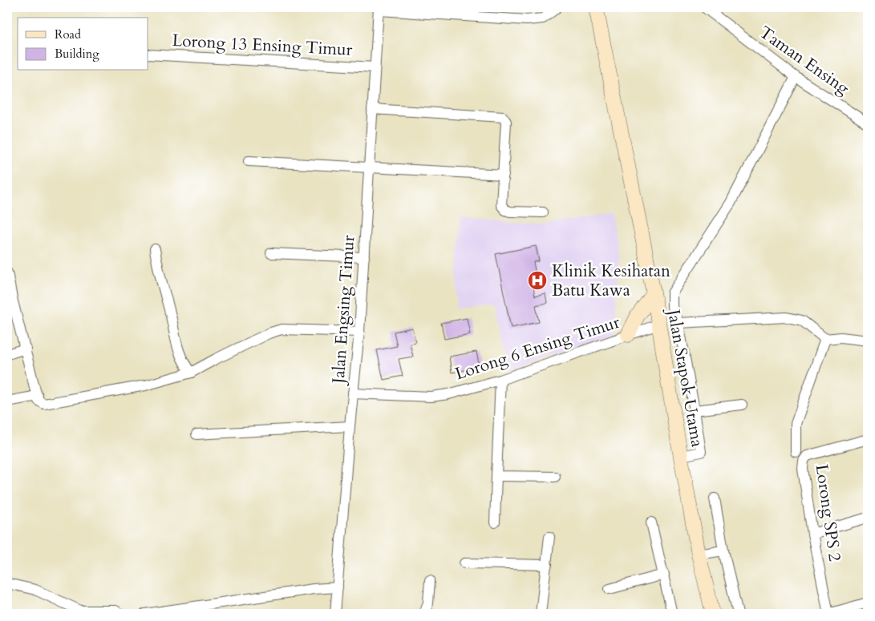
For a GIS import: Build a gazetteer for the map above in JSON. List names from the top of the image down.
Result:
{
  "streets": {
    "main road": ["Jalan Stapok Utama"],
    "street": [
      "Lorong 13 Ensing Timur",
      "Taman Ensing",
      "Jalan Engsing Timur",
      "Lorong 6 Ensing Timur",
      "Lorong SPS 2"
    ]
  },
  "crossings": [
    ["Lorong 13 Ensing Timur", "Jalan Engsing Timur"],
    ["Jalan Engsing Timur", "Lorong 6 Ensing Timur"],
    ["Lorong 6 Ensing Timur", "Jalan Stapok Utama"]
  ],
  "places": {
    "hospital": ["Klinik Kesihatan Batu Kawa"]
  },
  "legend": ["Road", "Building"]
}
